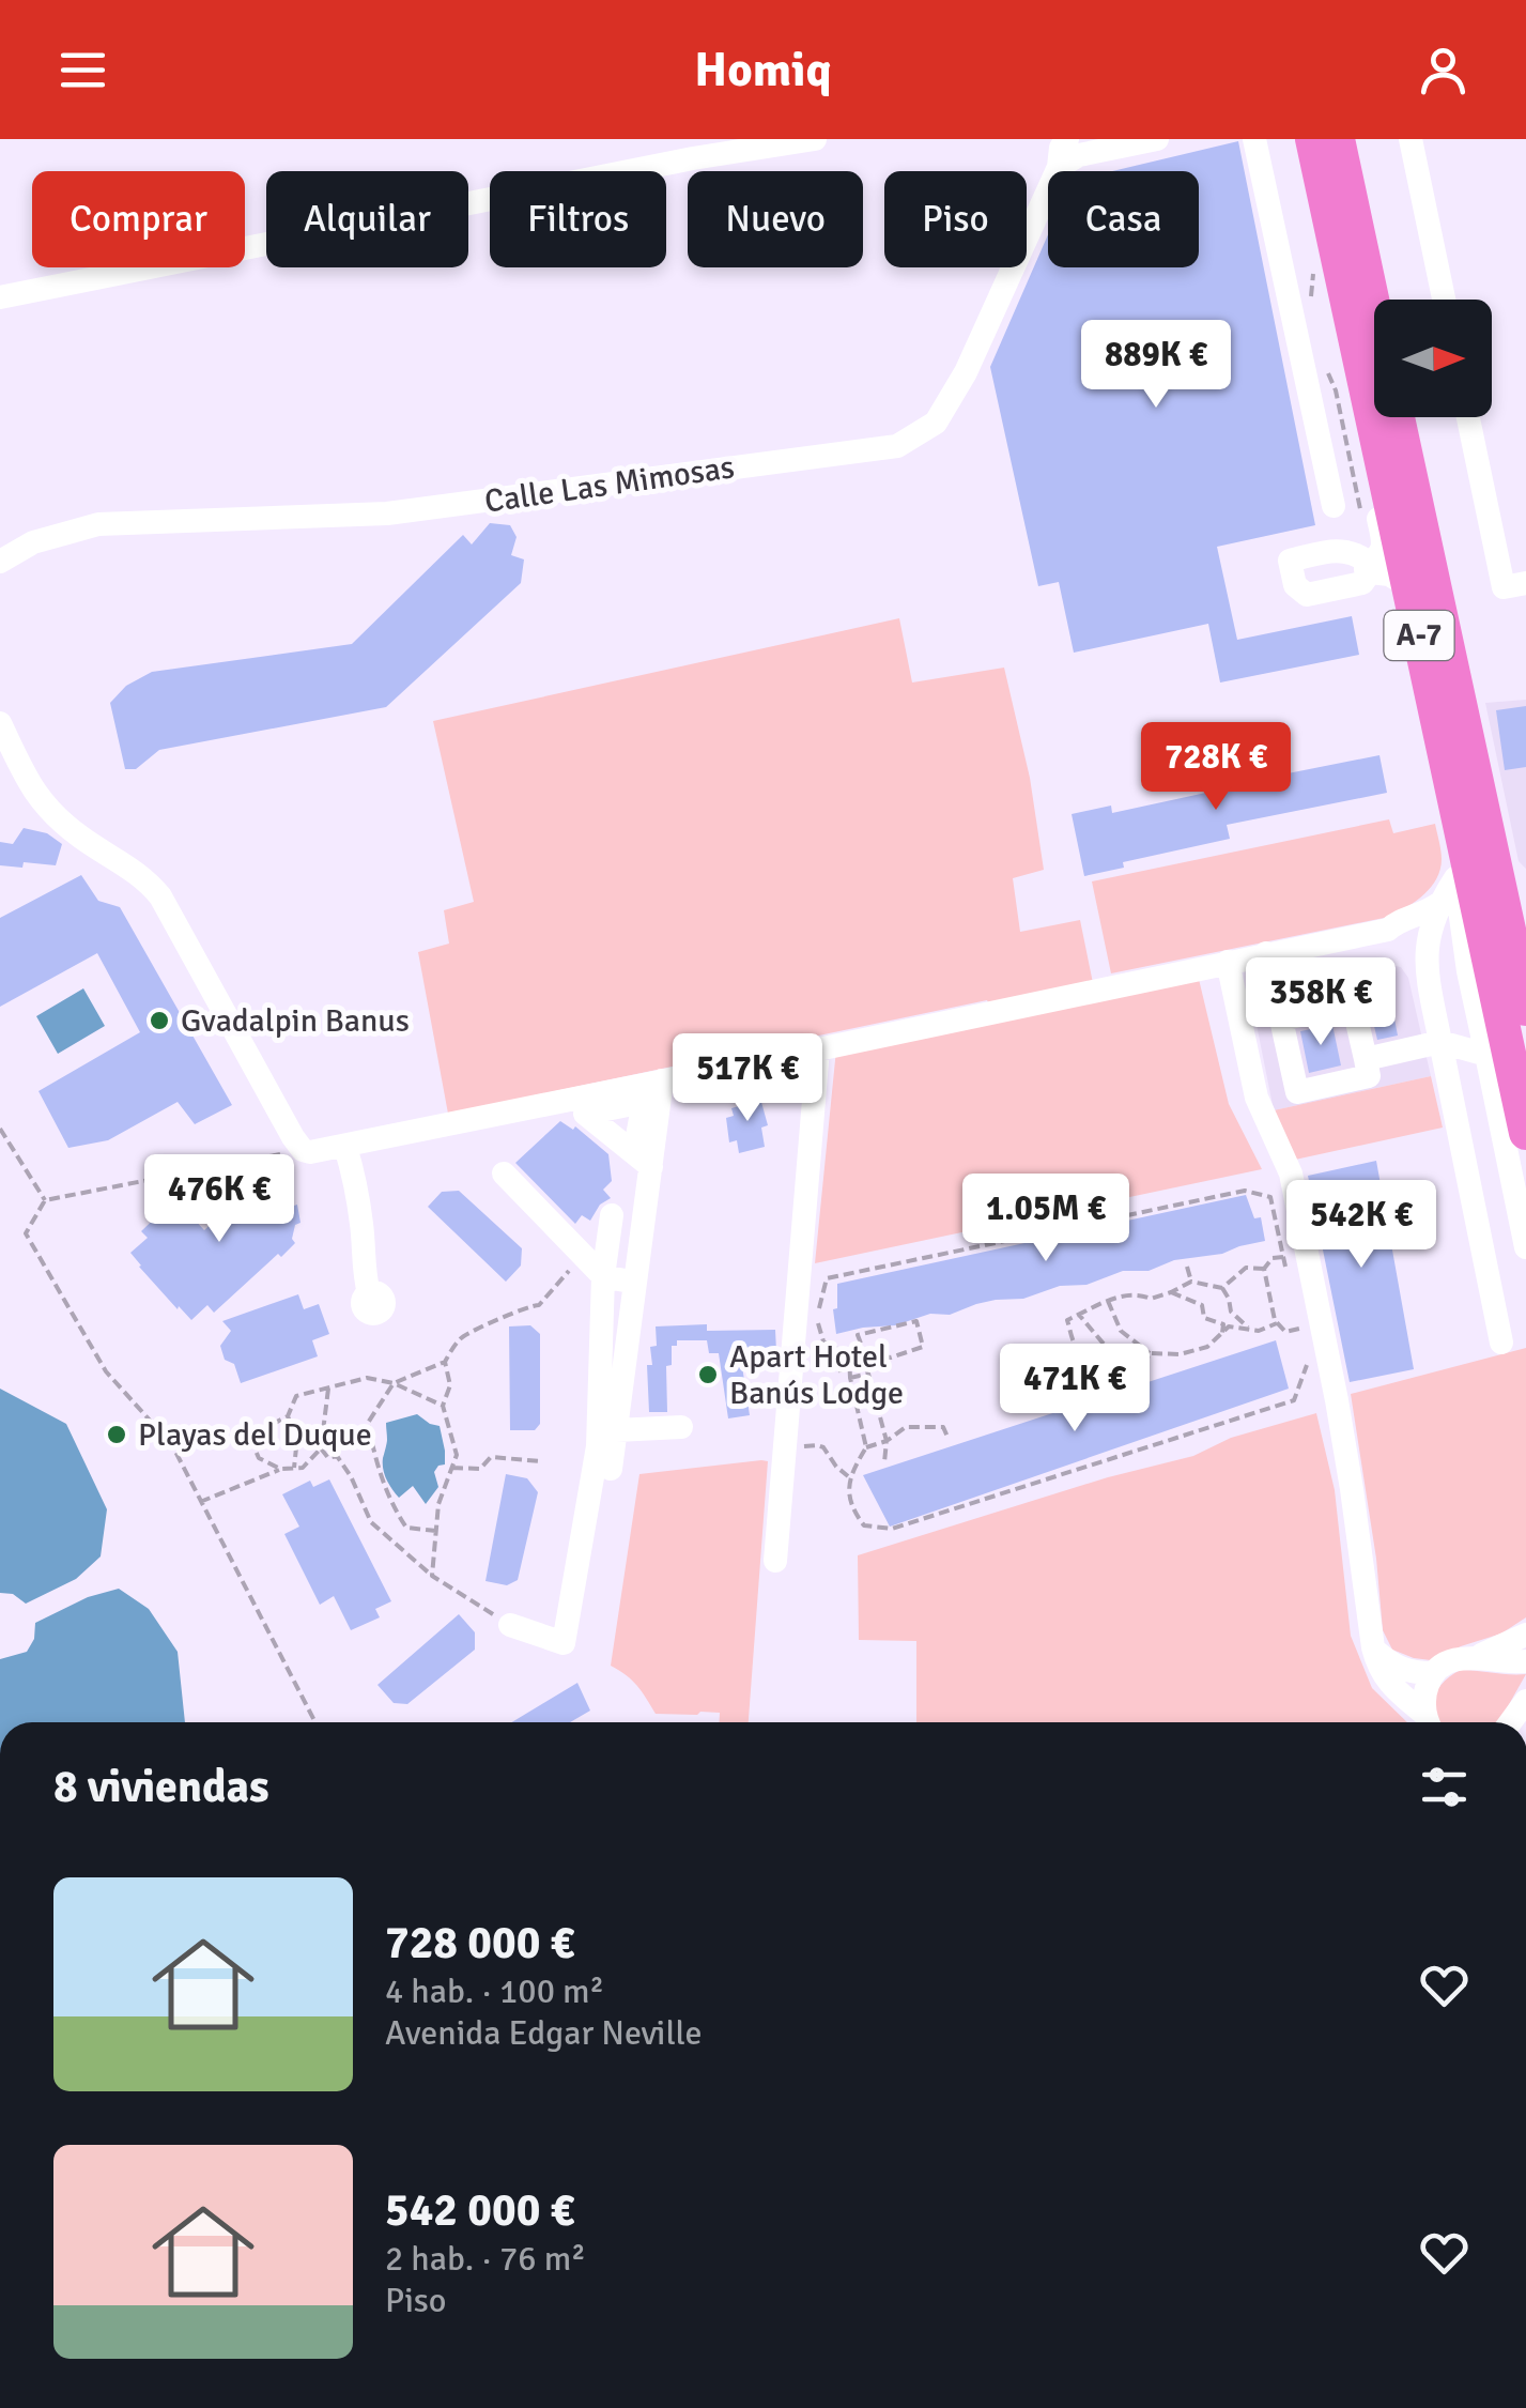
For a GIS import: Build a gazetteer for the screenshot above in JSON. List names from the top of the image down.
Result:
{
  "streets": {
    "highway": ["A-7"],
    "street": ["Calle Las Mimosas"]
  },
  "places": ["Gvadalpin Banus", "Apart Hotel Banús Lodge", "Playas del Duque"],
  "north": "right",
  "page": {
    "header": "Homiq",
    "chip": [
      "Comprar",
      "Alquilar",
      "Filtros",
      "Nuevo",
      "Piso",
      "Casa"
    ],
    "price": [
      "889K €",
      "728K €",
      "358K €",
      "517K €",
      "476K €",
      "1.05M €",
      "542K €",
      "471K €"
    ],
    "heading": "8 viviendas",
    "list": [
      {
        "name": "728 000 €",
        "note": "4 hab. · 100 m² · Avenida Edgar Neville"
      },
      {
        "name": "542 000 €",
        "note": "2 hab. · 76 m² · Piso"
      }
    ]
  }
}
